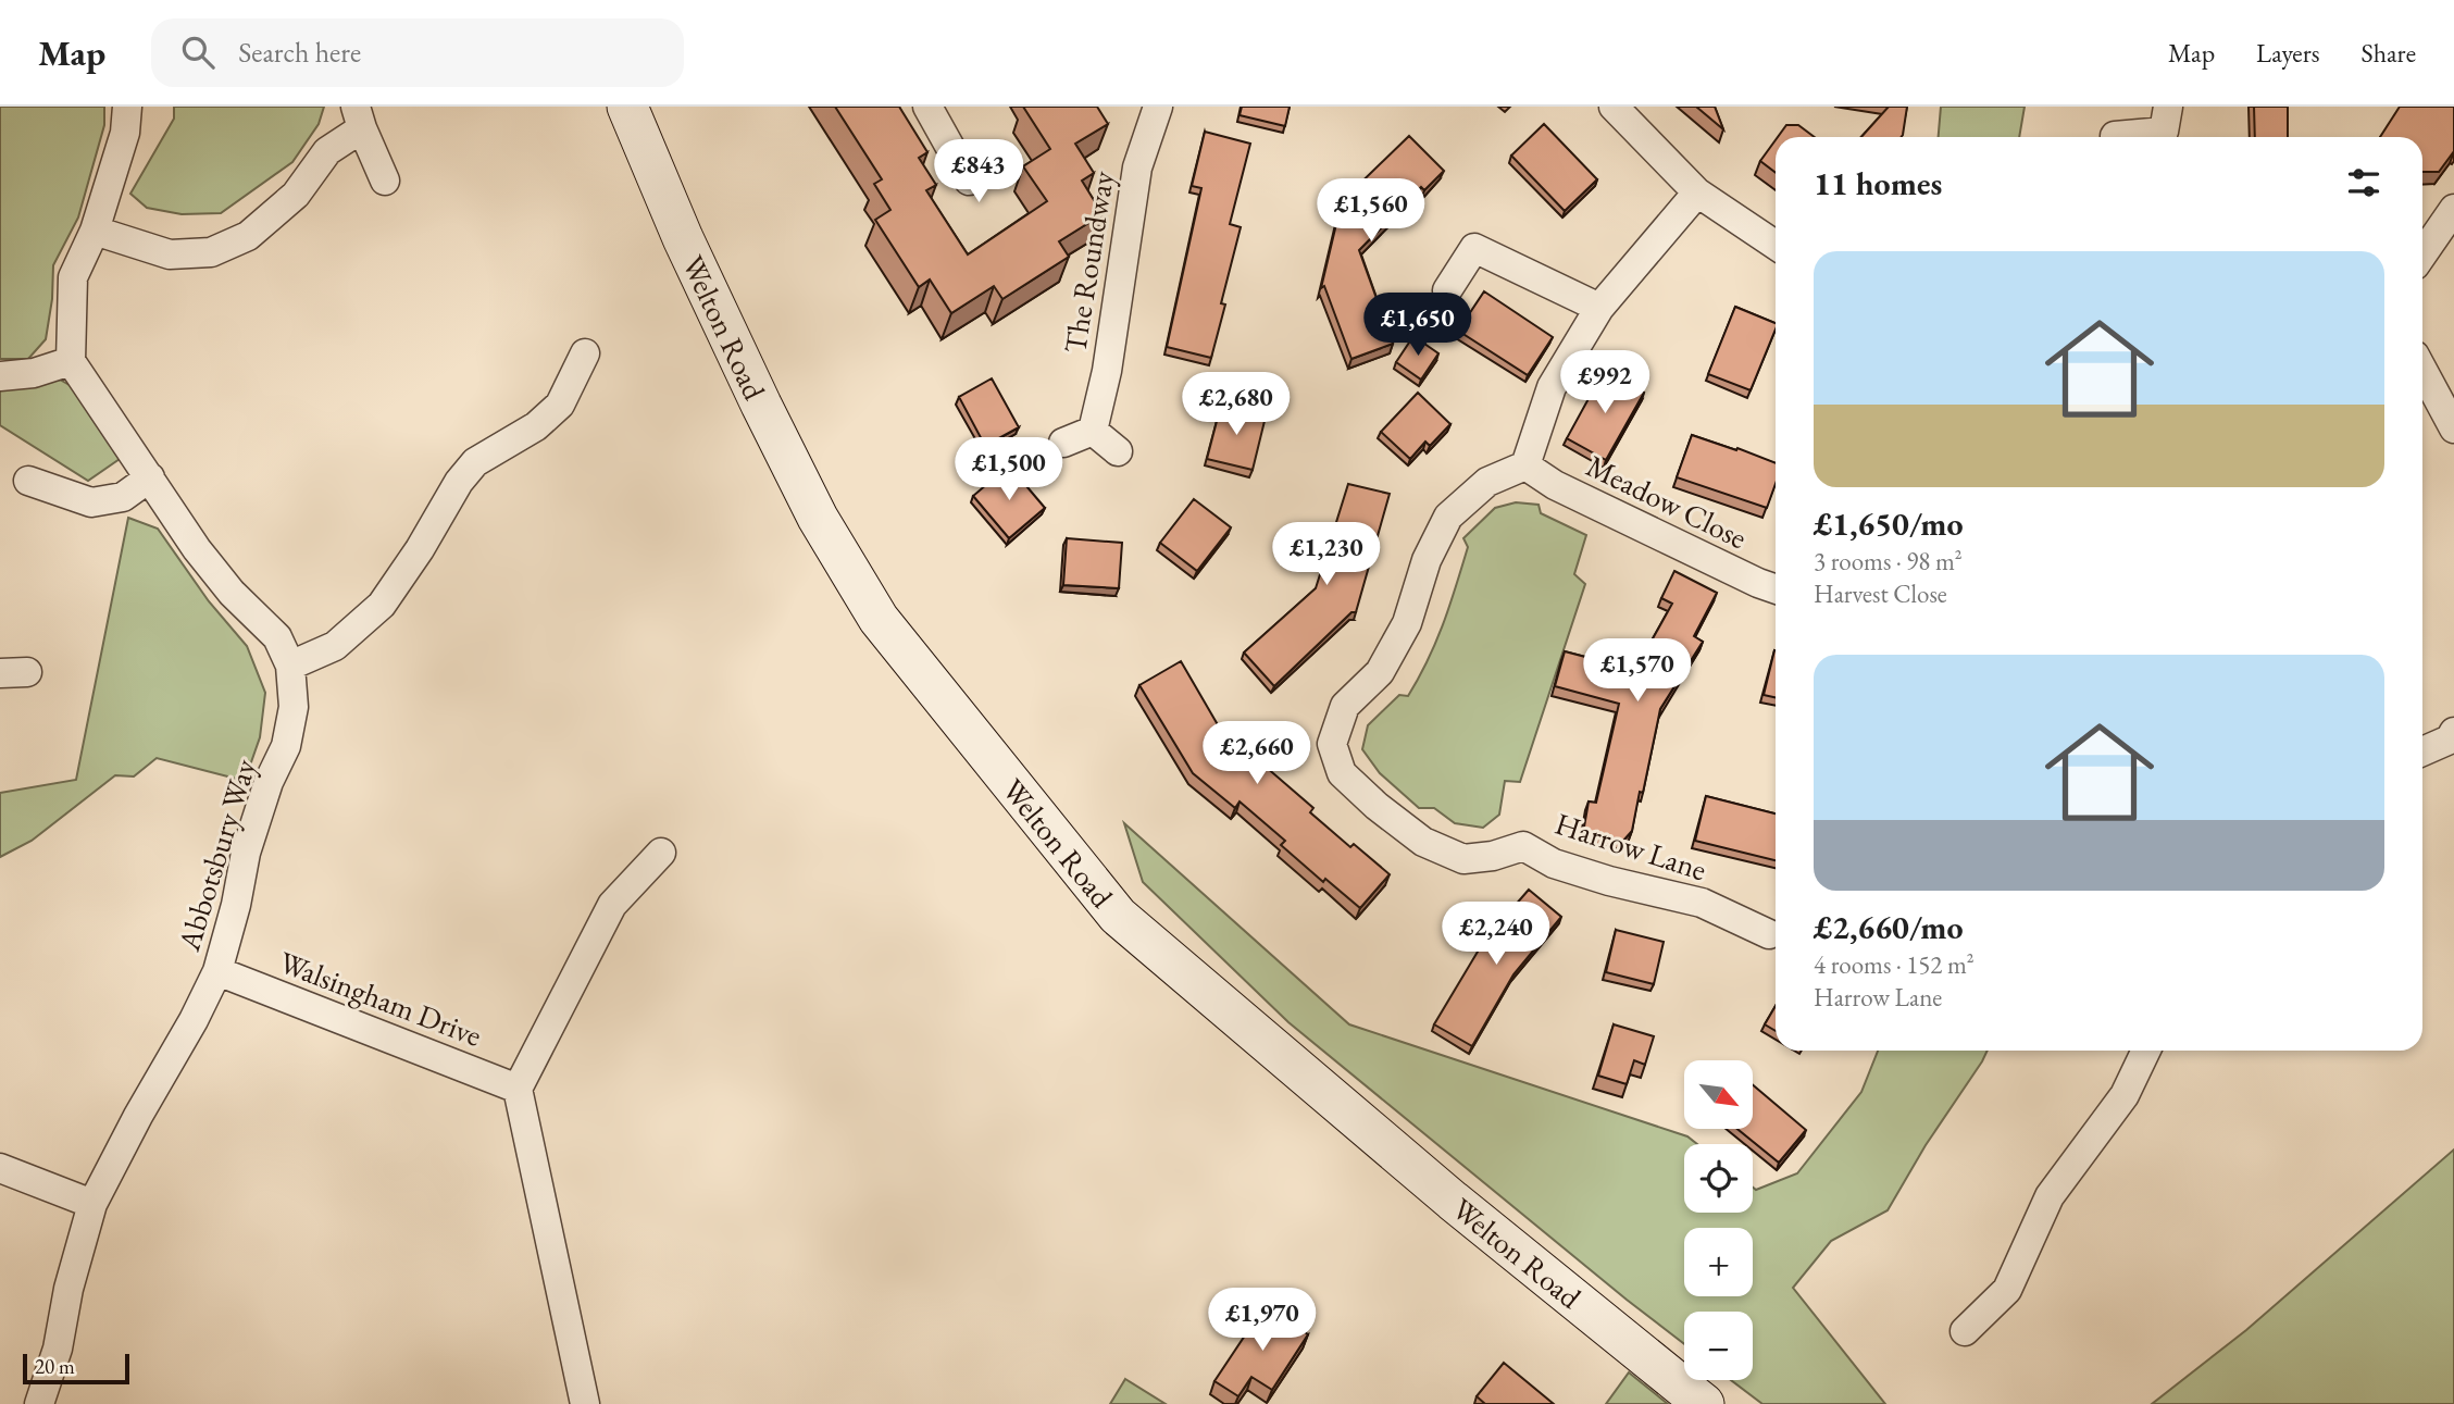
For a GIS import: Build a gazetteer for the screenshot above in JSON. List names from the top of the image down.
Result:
{
  "streets": {
    "street": [
      "The Roundway",
      "Welton Road",
      "Meadow Close",
      "Harrow Lane",
      "Abbotsbury Way",
      "Walsingham Drive"
    ]
  },
  "crossings": [
    ["Meadow Close", "Harrow Lane"],
    ["Abbotsbury Way", "Walsingham Drive"]
  ],
  "scale_bar": "20 m",
  "north": "bottom right",
  "page": {
    "header": "Map",
    "search": "Search here",
    "nav": ["Map", "Layers", "Share"],
    "heading": "11 homes",
    "price": [
      "£843",
      "£1,560",
      "£1,650",
      "£992",
      "£2,680",
      "£1,500",
      "£1,230",
      "£1,570",
      "£2,660",
      "£2,240",
      "£1,970"
    ],
    "list": [
      {
        "name": "£1,650/mo",
        "note": "3 rooms · 98 m² · Harvest Close"
      },
      {
        "name": "£2,660/mo",
        "note": "4 rooms · 152 m² · Harrow Lane"
      }
    ],
    "map_buttons": ["+", "−"],
    "scale": "20 m"
  }
}
